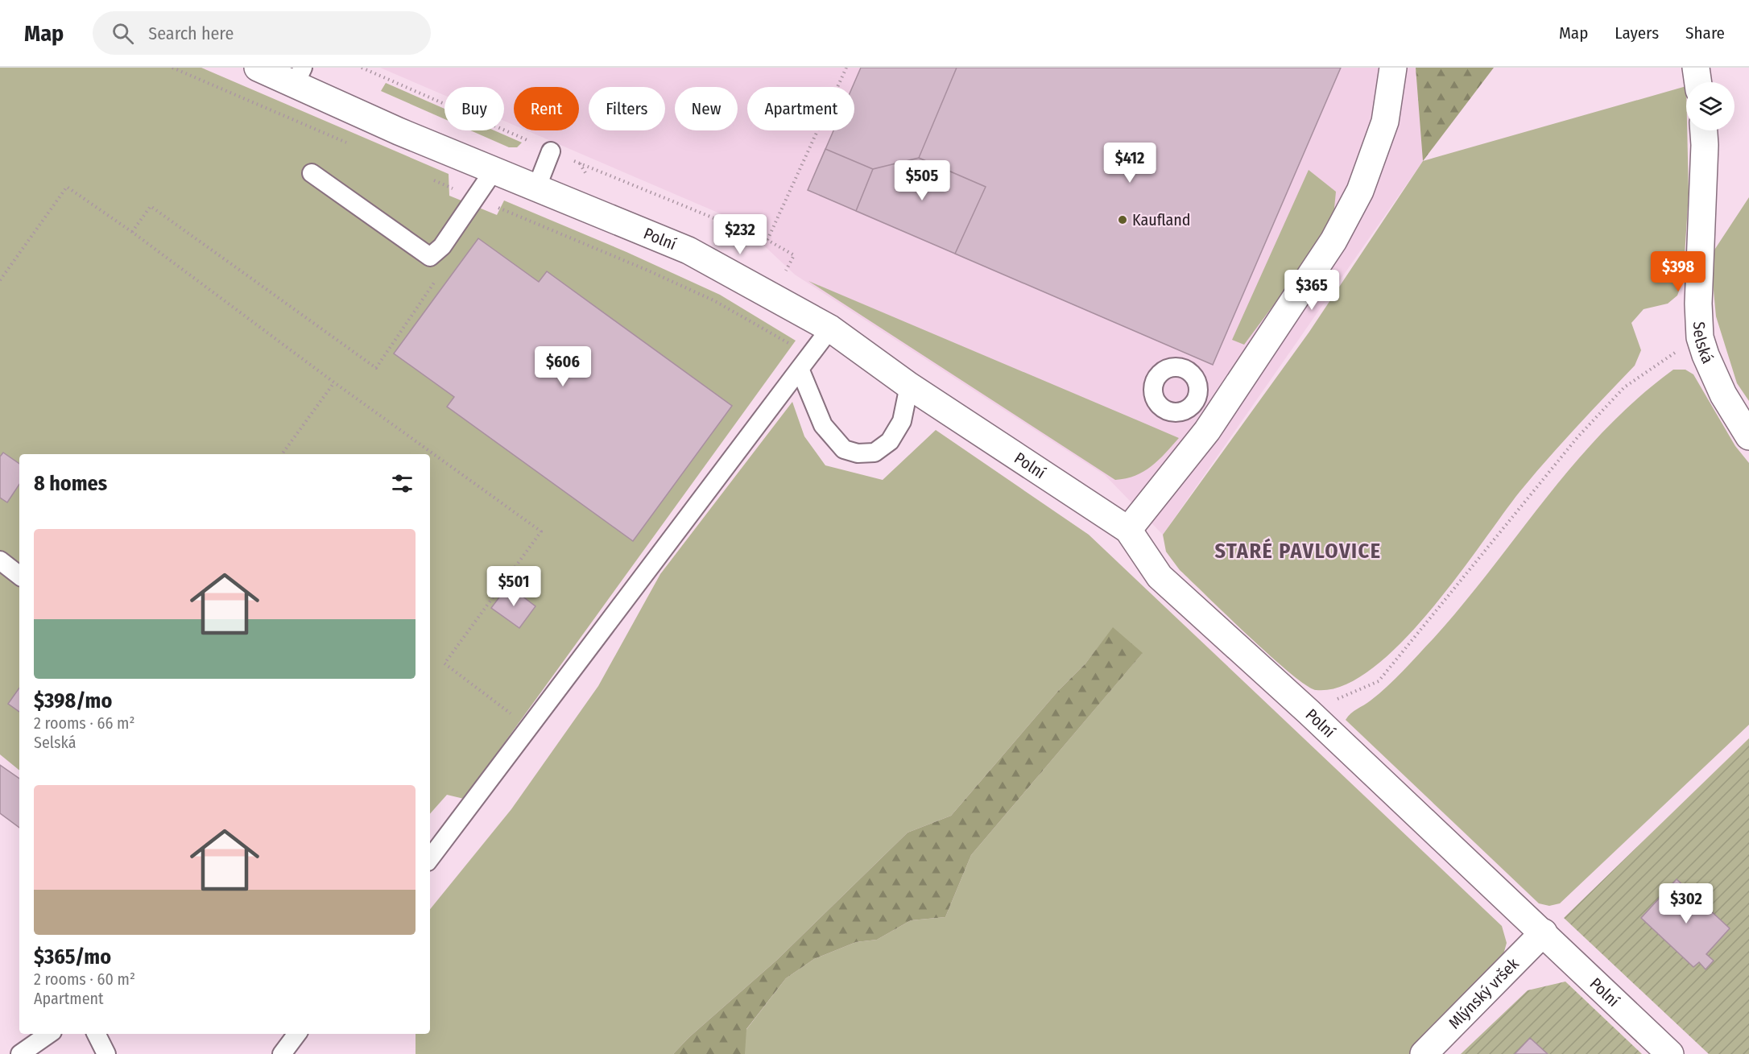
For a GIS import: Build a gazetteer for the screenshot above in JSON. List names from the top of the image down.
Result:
{
  "streets": {
    "street": ["Polní", "Selská", "Mlýnský vršek"]
  },
  "crossings": [
    ["Polní", "Mlýnský vršek"]
  ],
  "districts": ["STARÉ PAVLOVICE"],
  "places": ["Kaufland"],
  "page": {
    "header": "Map",
    "search": "Search here",
    "nav": ["Map", "Layers", "Share"],
    "chip": [
      "Buy",
      "Rent",
      "Filters",
      "New",
      "Apartment"
    ],
    "price": [
      "$412",
      "$505",
      "$232",
      "$398",
      "$365",
      "$606",
      "$501",
      "$302"
    ],
    "heading": "8 homes",
    "list": [
      {
        "name": "$398/mo",
        "note": "2 rooms · 66 m² · Selská"
      },
      {
        "name": "$365/mo",
        "note": "2 rooms · 60 m² · Apartment"
      }
    ]
  }
}
